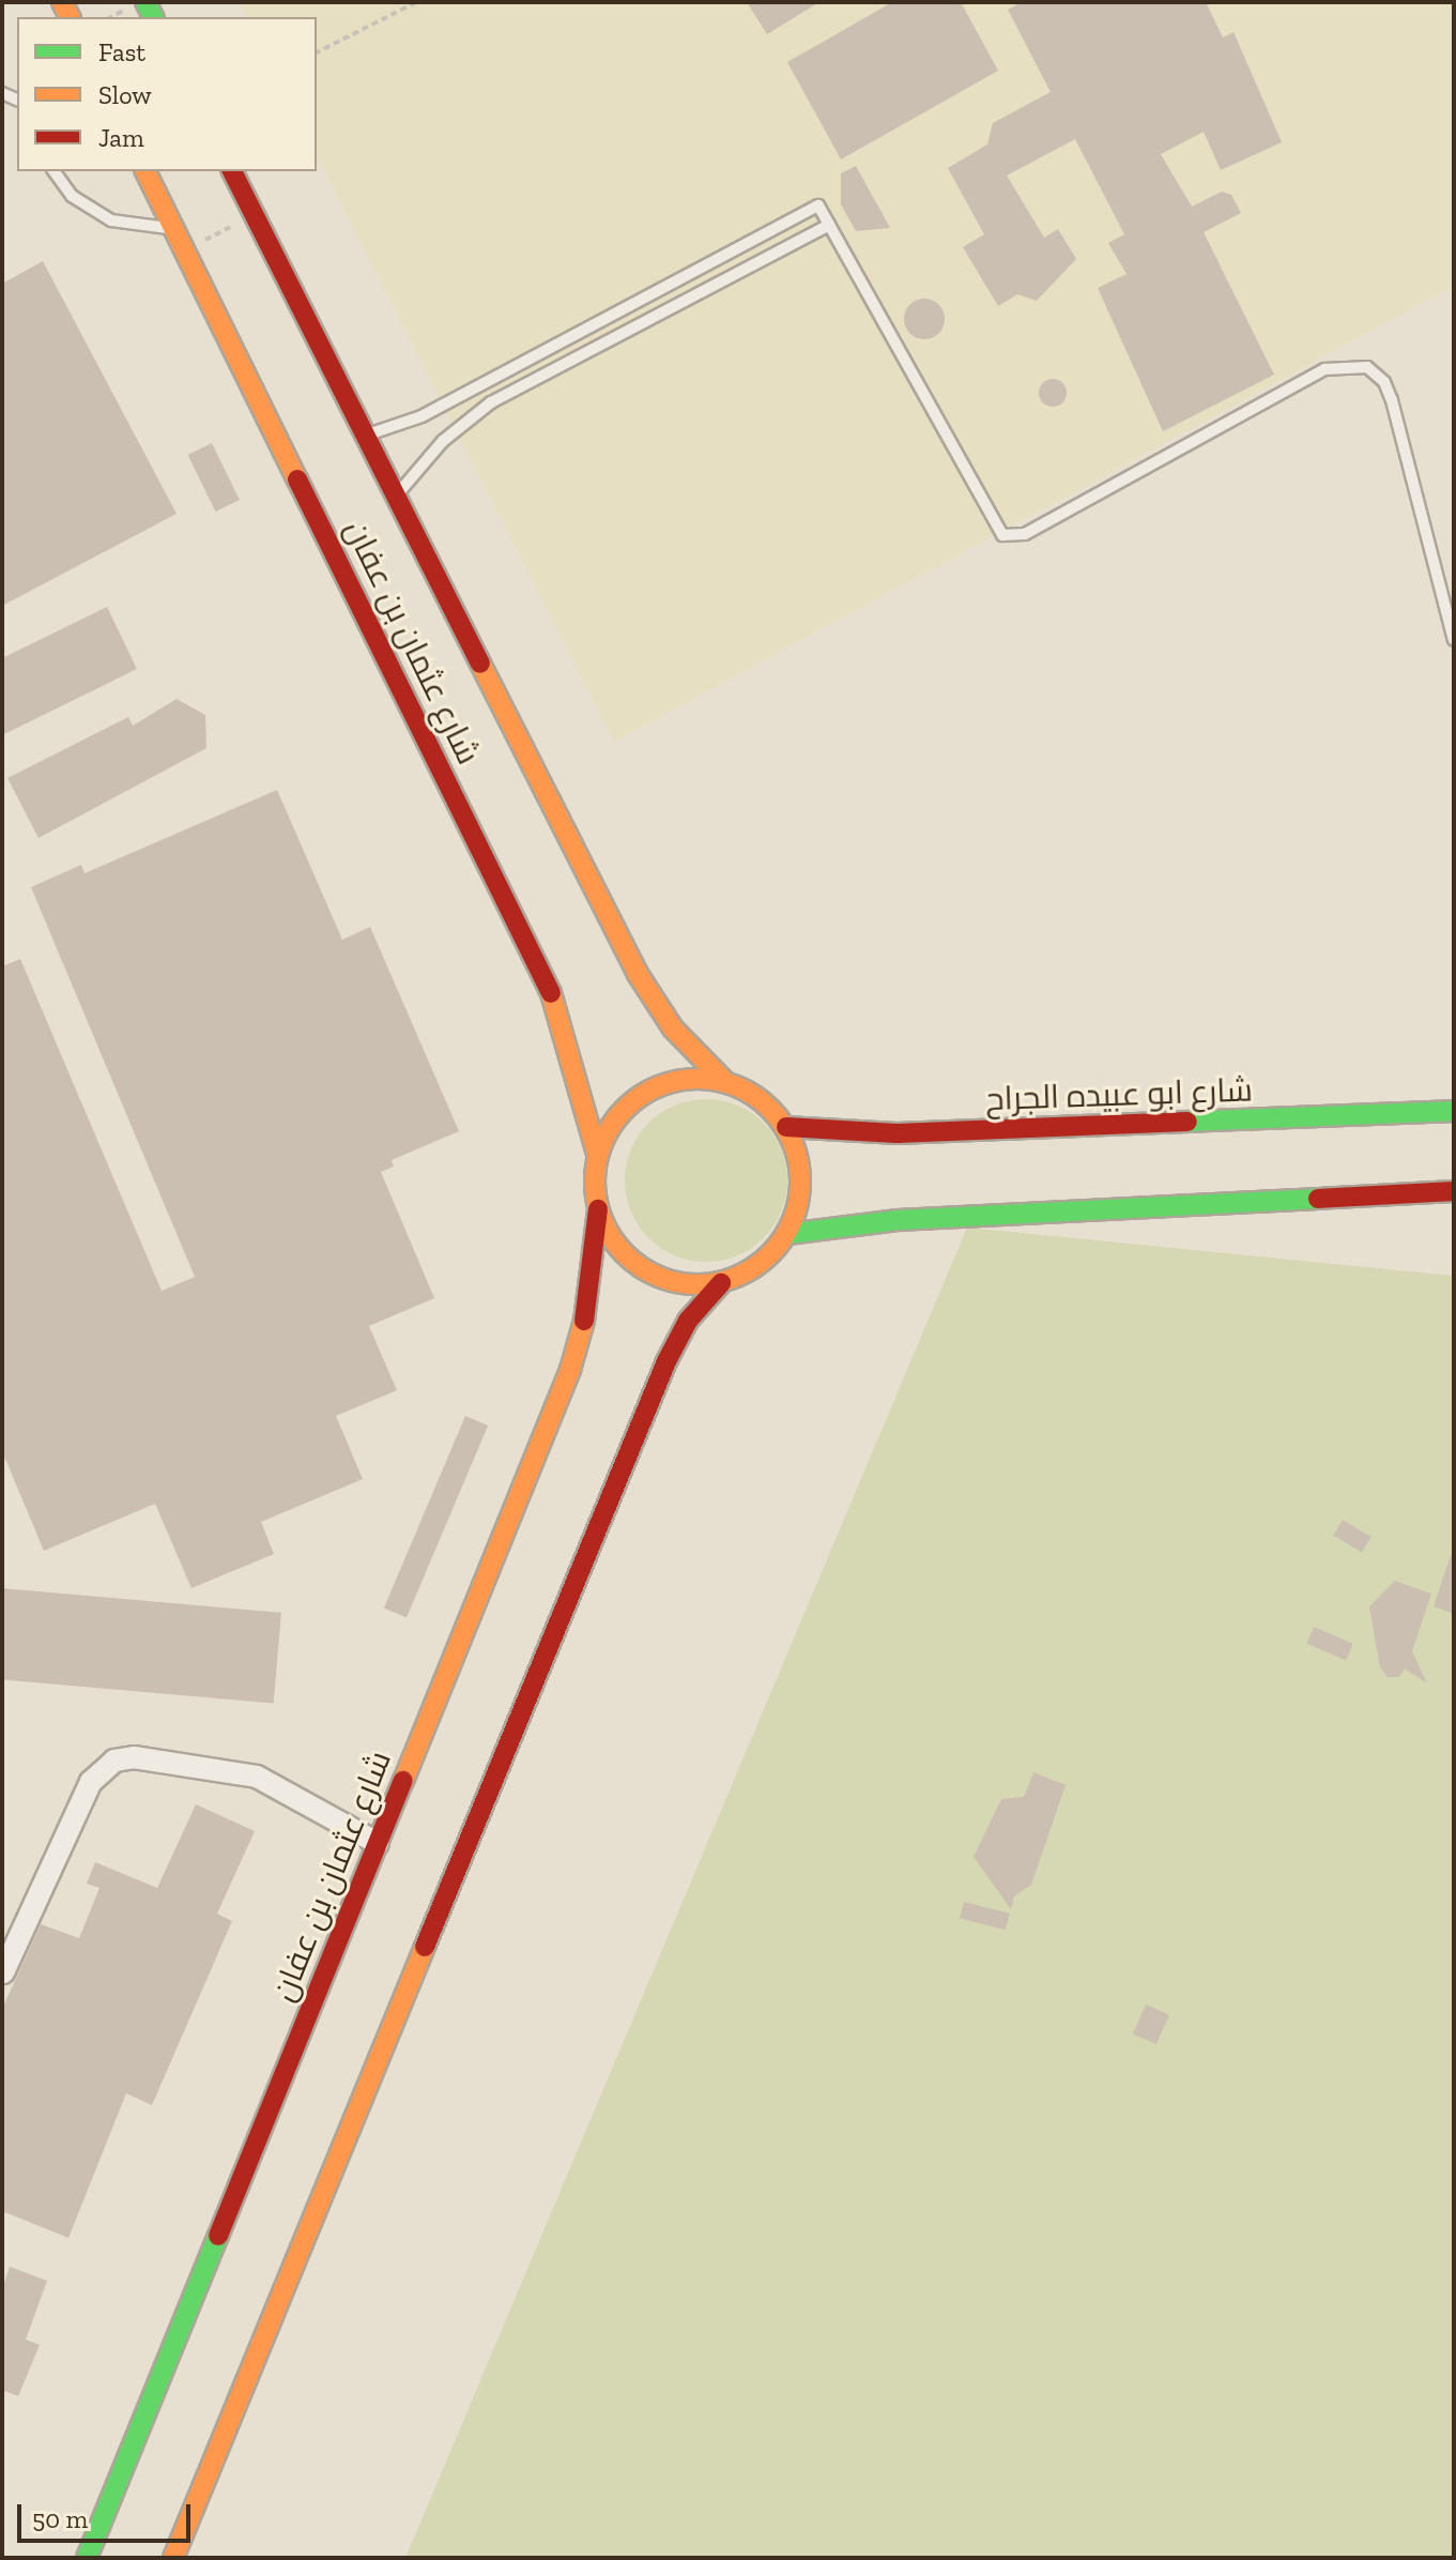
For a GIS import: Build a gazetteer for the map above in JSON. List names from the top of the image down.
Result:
{
  "streets": {
    "main road": ["شارع عثمان بن عفان", "شارع ابو عبيده الجراح"]
  },
  "crossings": [
    ["شارع عثمان بن عفان", "شارع ابو عبيده الجراح"]
  ],
  "legend": ["Fast", "Slow", "Jam"],
  "scale_bar": "50 m"
}
